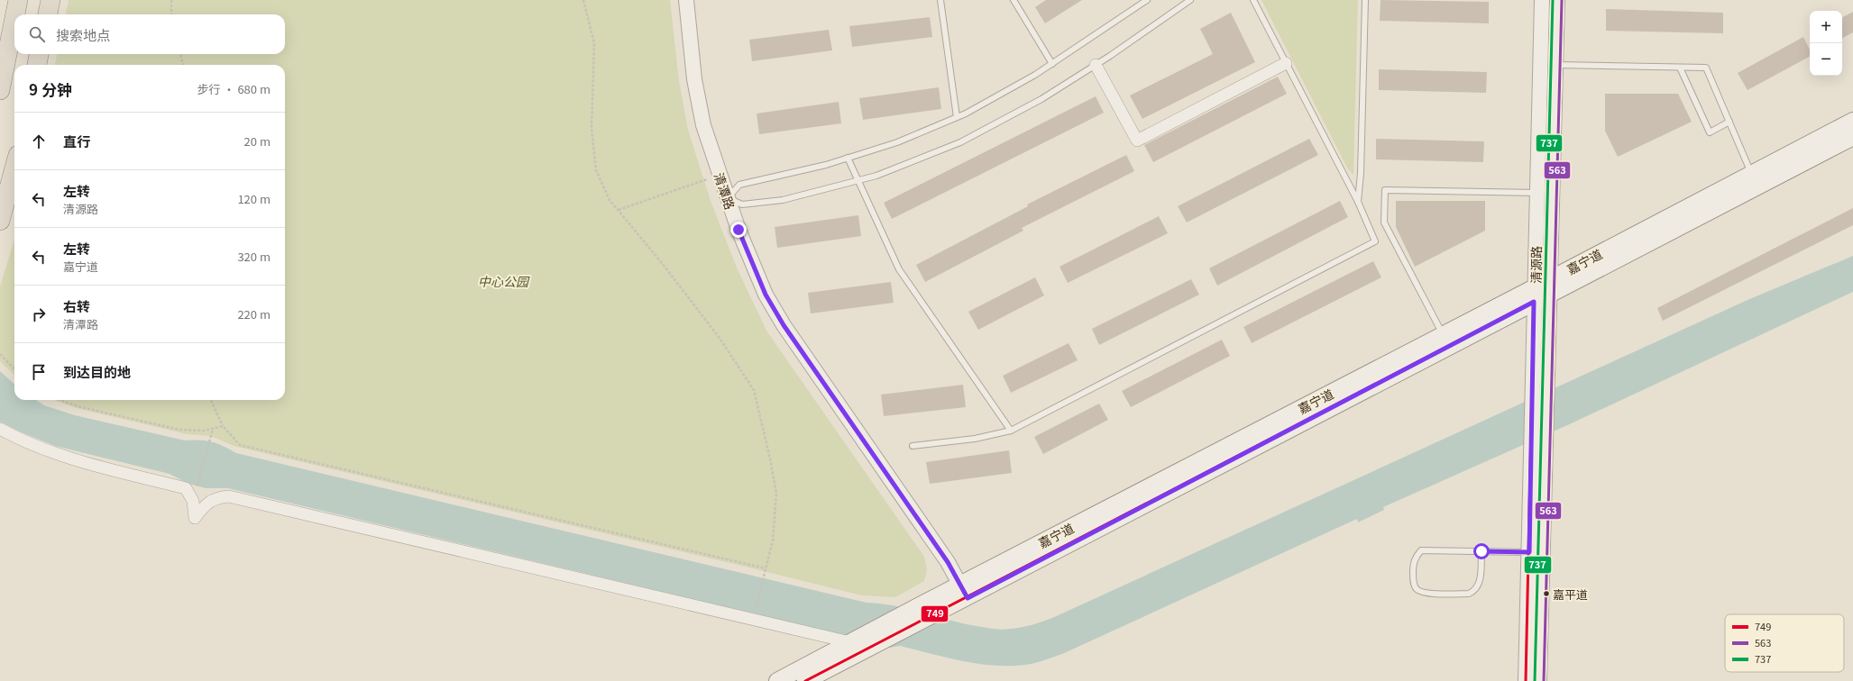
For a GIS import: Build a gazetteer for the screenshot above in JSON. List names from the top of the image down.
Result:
{
  "streets": {
    "main road": ["嘉宁道"],
    "street": ["清潭路", "清源路"]
  },
  "crossings": [
    ["清潭路", "嘉宁道"],
    ["嘉宁道", "清源路"]
  ],
  "parks": ["中心公园"],
  "places": ["嘉平道"],
  "lines": ["transit line 563", "transit line 737", "transit line 749"],
  "legend": ["749", "563", "737"],
  "page": {
    "map_buttons": ["+", "−"],
    "search": "搜索地点",
    "heading": ["9 分钟", "步行 · 680 m"],
    "list": [
      ["直行", "20 m"],
      ["左转", "清源路", "120 m"],
      ["左转", "嘉宁道", "320 m"],
      ["右转", "清潭路", "220 m"],
      "到达目的地"
    ]
  }
}
